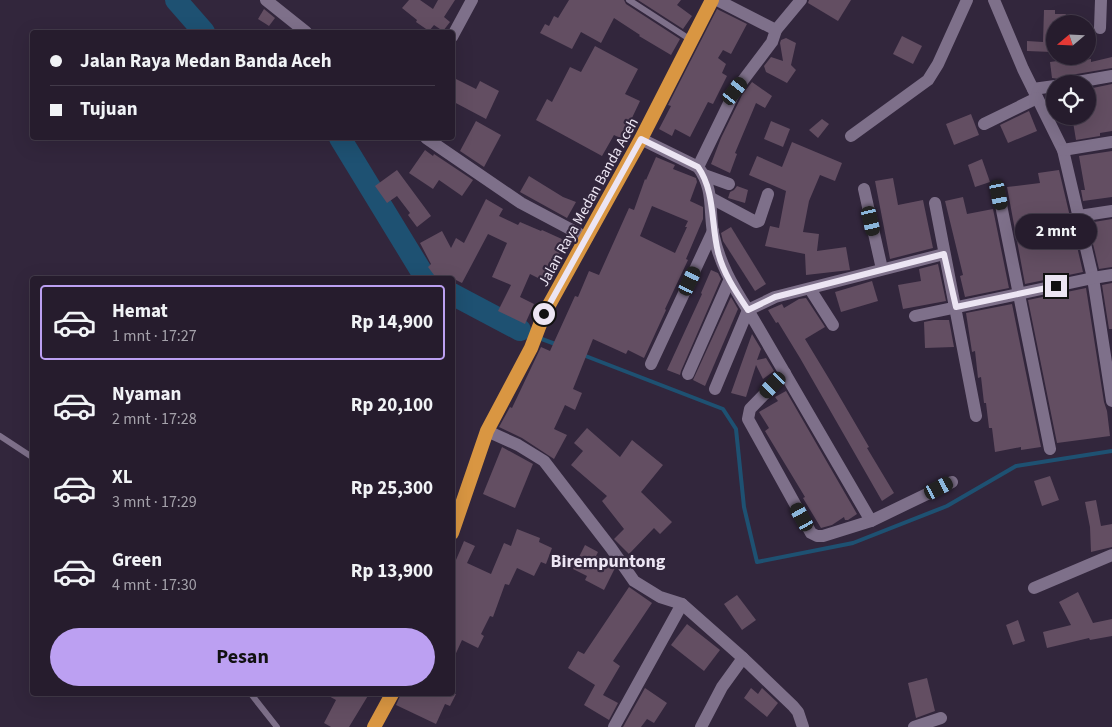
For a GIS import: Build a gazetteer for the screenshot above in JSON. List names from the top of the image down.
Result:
{
  "streets": {
    "highway": ["Jalan Raya Medan Banda Aceh"]
  },
  "districts": ["Birempuntong"],
  "north": "left",
  "page": {
    "banner": ["Jalan Raya Medan Banda Aceh", "Tujuan"],
    "bubble": "2 mnt",
    "list": [
      {
        "name": "Hemat",
        "note": "1 mnt · 17:27",
        "value": "Rp 14,900"
      },
      {
        "name": "Nyaman",
        "note": "2 mnt · 17:28",
        "value": "Rp 20,100"
      },
      {
        "name": "XL",
        "note": "3 mnt · 17:29",
        "value": "Rp 25,300"
      },
      {
        "name": "Green",
        "note": "4 mnt · 17:30",
        "value": "Rp 13,900"
      }
    ],
    "buttons": "Pesan"
  }
}
